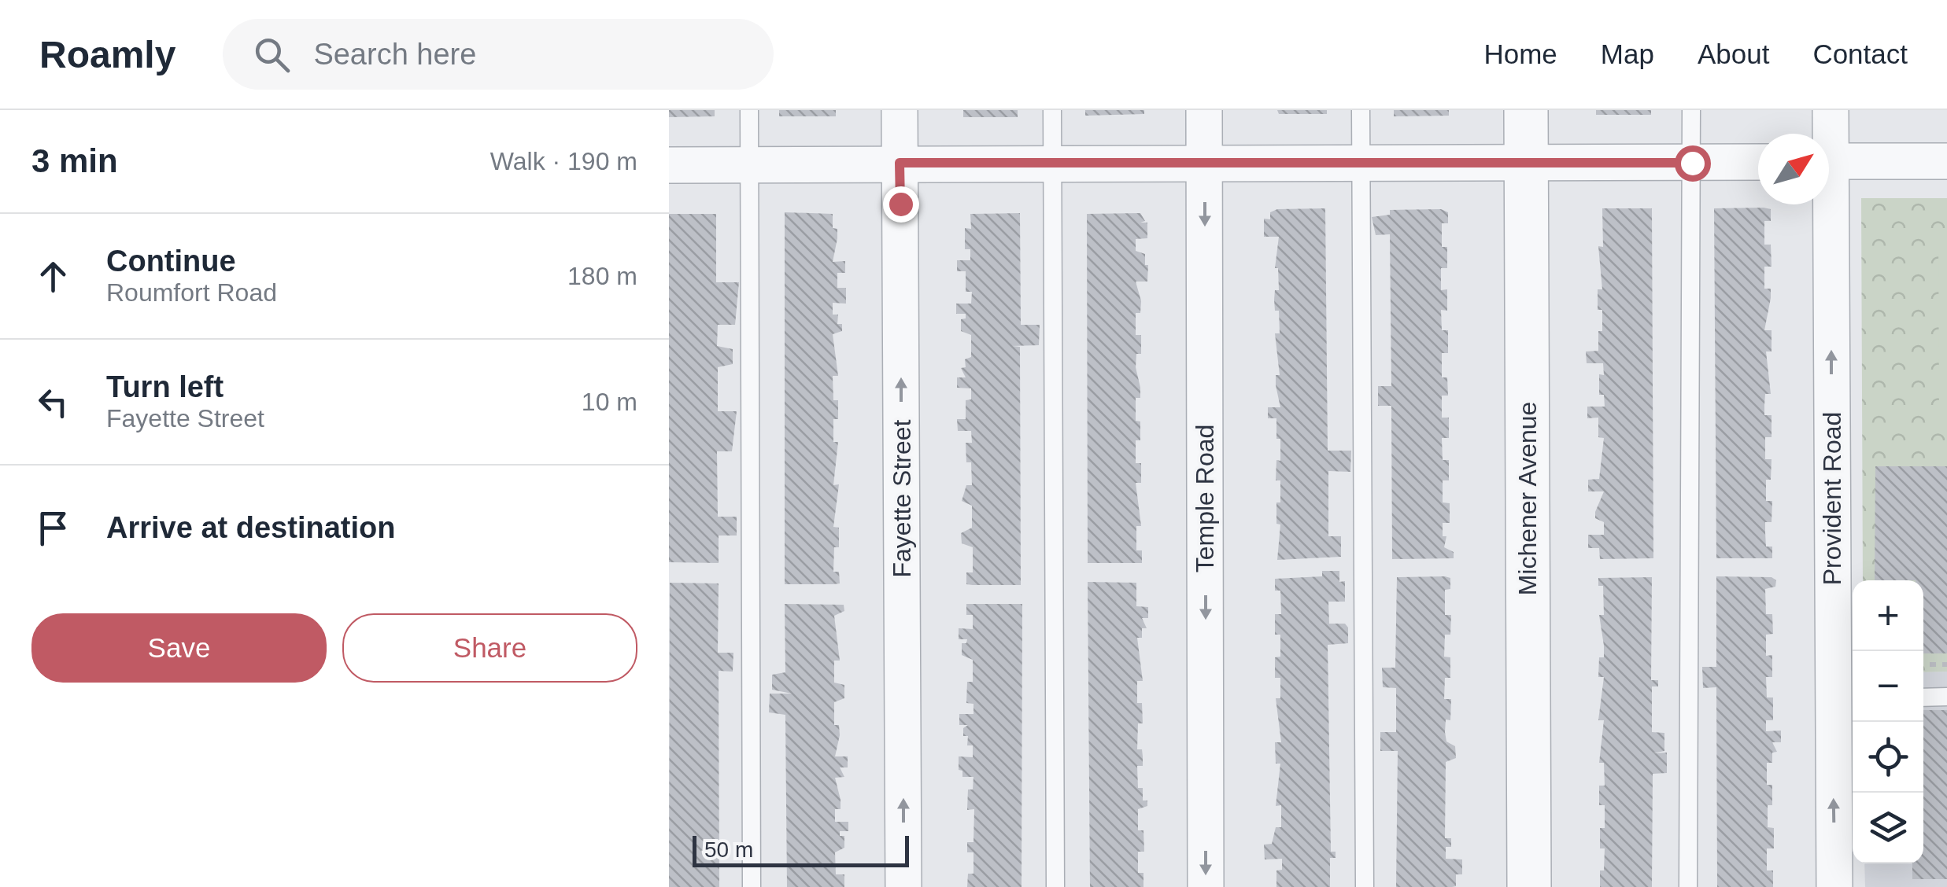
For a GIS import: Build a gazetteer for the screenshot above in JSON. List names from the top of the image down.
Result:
{
  "streets": {
    "street": [
      "Fayette Street",
      "Temple Road",
      "Michener Avenue",
      "Provident Road"
    ]
  },
  "one_way": ["Fayette Street", "Temple Road", "Provident Road"],
  "scale_bar": "50 m",
  "north": "top right",
  "page": {
    "header": "Roamly",
    "search": "Search here",
    "nav": [
      "Home",
      "Map",
      "About",
      "Contact"
    ],
    "heading": ["3 min", "Walk · 190 m"],
    "list": [
      ["Continue", "Roumfort Road", "180 m"],
      ["Turn left", "Fayette Street", "10 m"],
      "Arrive at destination"
    ],
    "map_buttons": ["+", "−"],
    "buttons": ["Save", "Share"],
    "scale": "50 m"
  }
}
